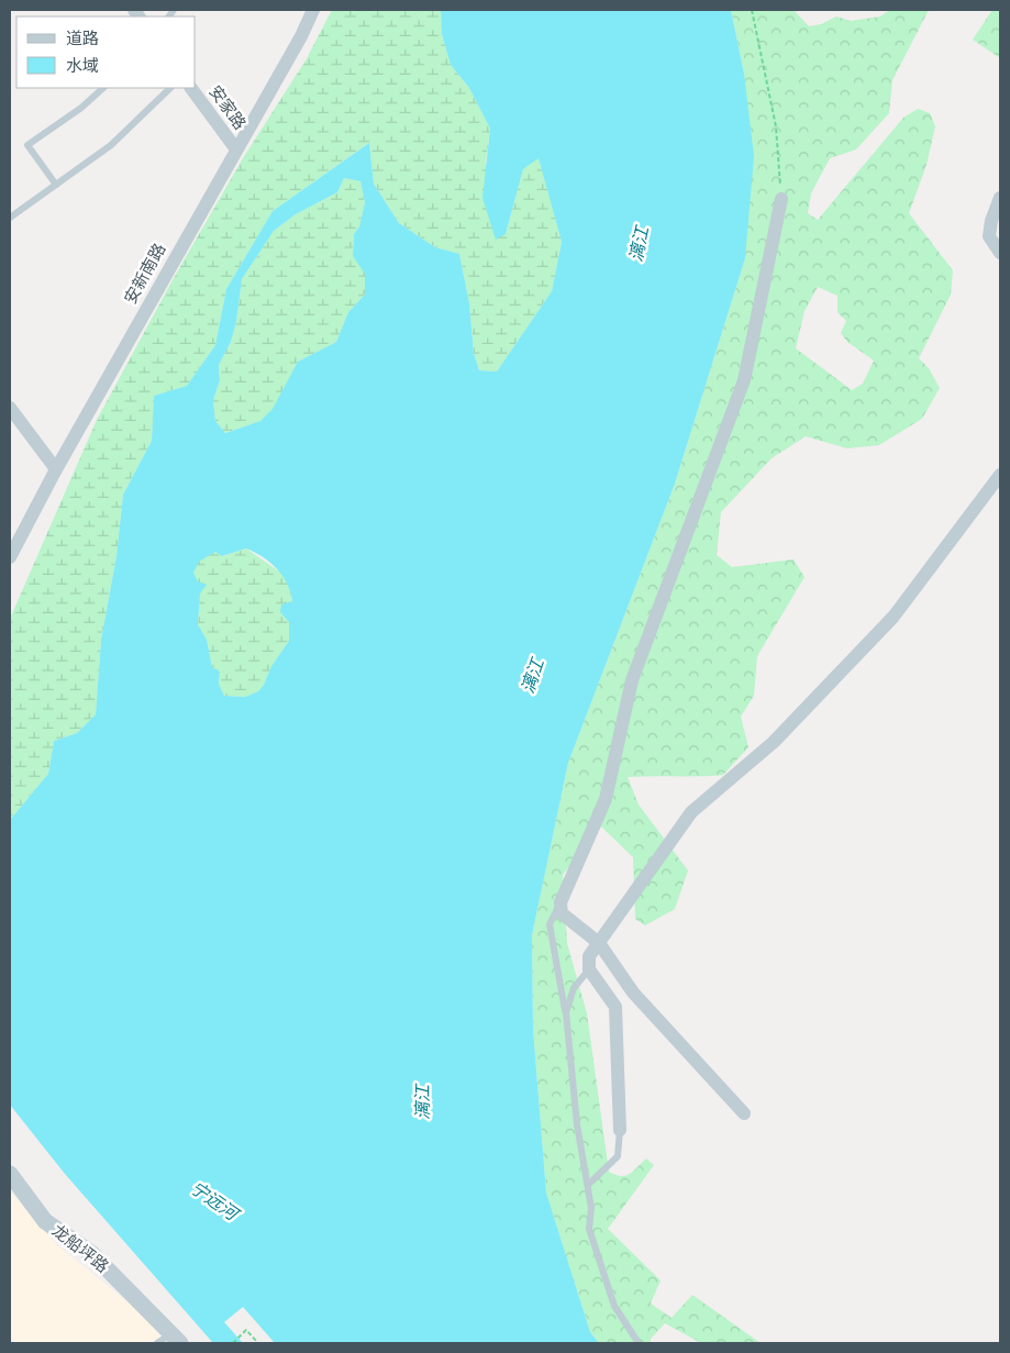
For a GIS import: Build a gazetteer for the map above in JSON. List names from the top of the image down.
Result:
{
  "streets": {
    "street": ["安家路", "安新南路", "龙船坪路"]
  },
  "crossings": [
    ["安家路", "安新南路"]
  ],
  "water": ["漓江", "宁远河"],
  "legend": ["道路", "水域"]
}
